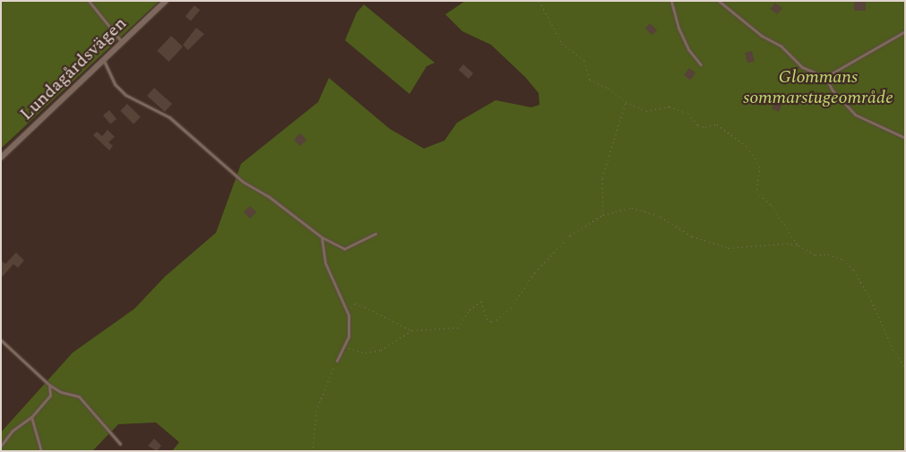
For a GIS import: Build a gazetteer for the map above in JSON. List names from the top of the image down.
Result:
{
  "streets": {
    "street": ["Lundagårdsvägen"]
  },
  "parks": ["Glommans sommarstugeområde"]
}
